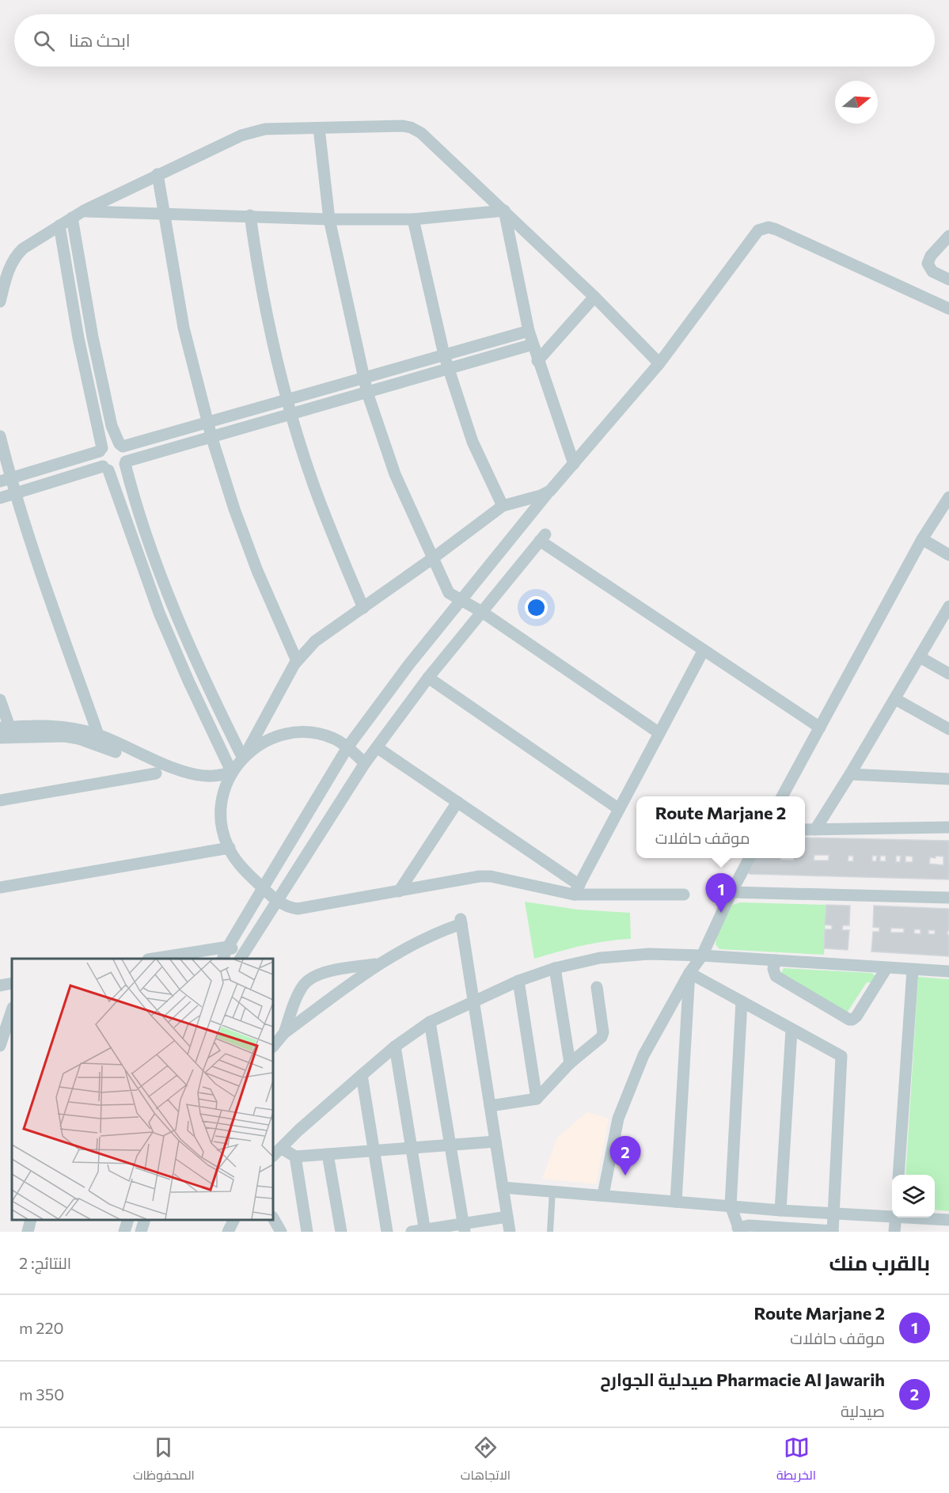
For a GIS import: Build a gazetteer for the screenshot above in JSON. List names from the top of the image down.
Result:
{
  "north": "right",
  "page": {
    "search": "ابحث هنا",
    "popup": ["Route Marjane 2", "موقف حافلات"],
    "pins": ["1", "2"],
    "heading": ["بالقرب منك", "النتائج: 2"],
    "list": [
      {
        "mark": "1",
        "name": "Route Marjane 2",
        "note": "موقف حافلات",
        "value": "220 m"
      },
      {
        "mark": "2",
        "name": "Pharmacie Al Jawarih صيدلية الجوارح",
        "note": "صيدلية",
        "value": "350 m"
      }
    ],
    "nav": ["الخريطة", "الاتجاهات", "المحفوظات"]
  }
}
